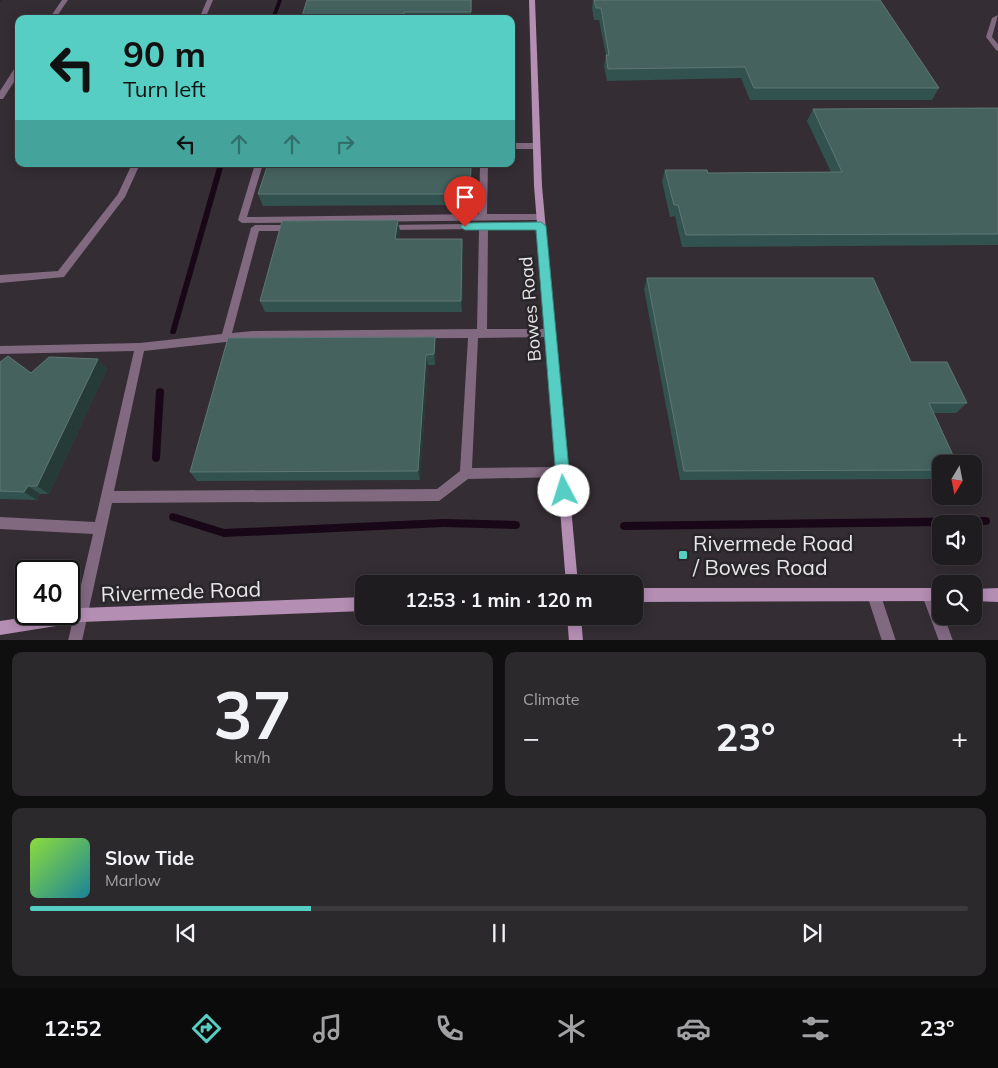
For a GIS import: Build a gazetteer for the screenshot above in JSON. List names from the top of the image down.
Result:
{
  "streets": {
    "street": ["Bowes Road", "Rivermede Road"]
  },
  "places": {
    "transit": ["Rivermede Road / Bowes Road"]
  },
  "north": "bottom",
  "page": {
    "turn": ["90 m", "Turn left"],
    "limit": "40",
    "trip": "12:53 · 1 min · 120 m",
    "tile": [
      ["37", "km/h"],
      "Climate"
    ],
    "heat": ["−", "23°", "+"],
    "song": ["Slow Tide", "Marlow"],
    "tabs": ["12:52", "23°"]
  }
}
